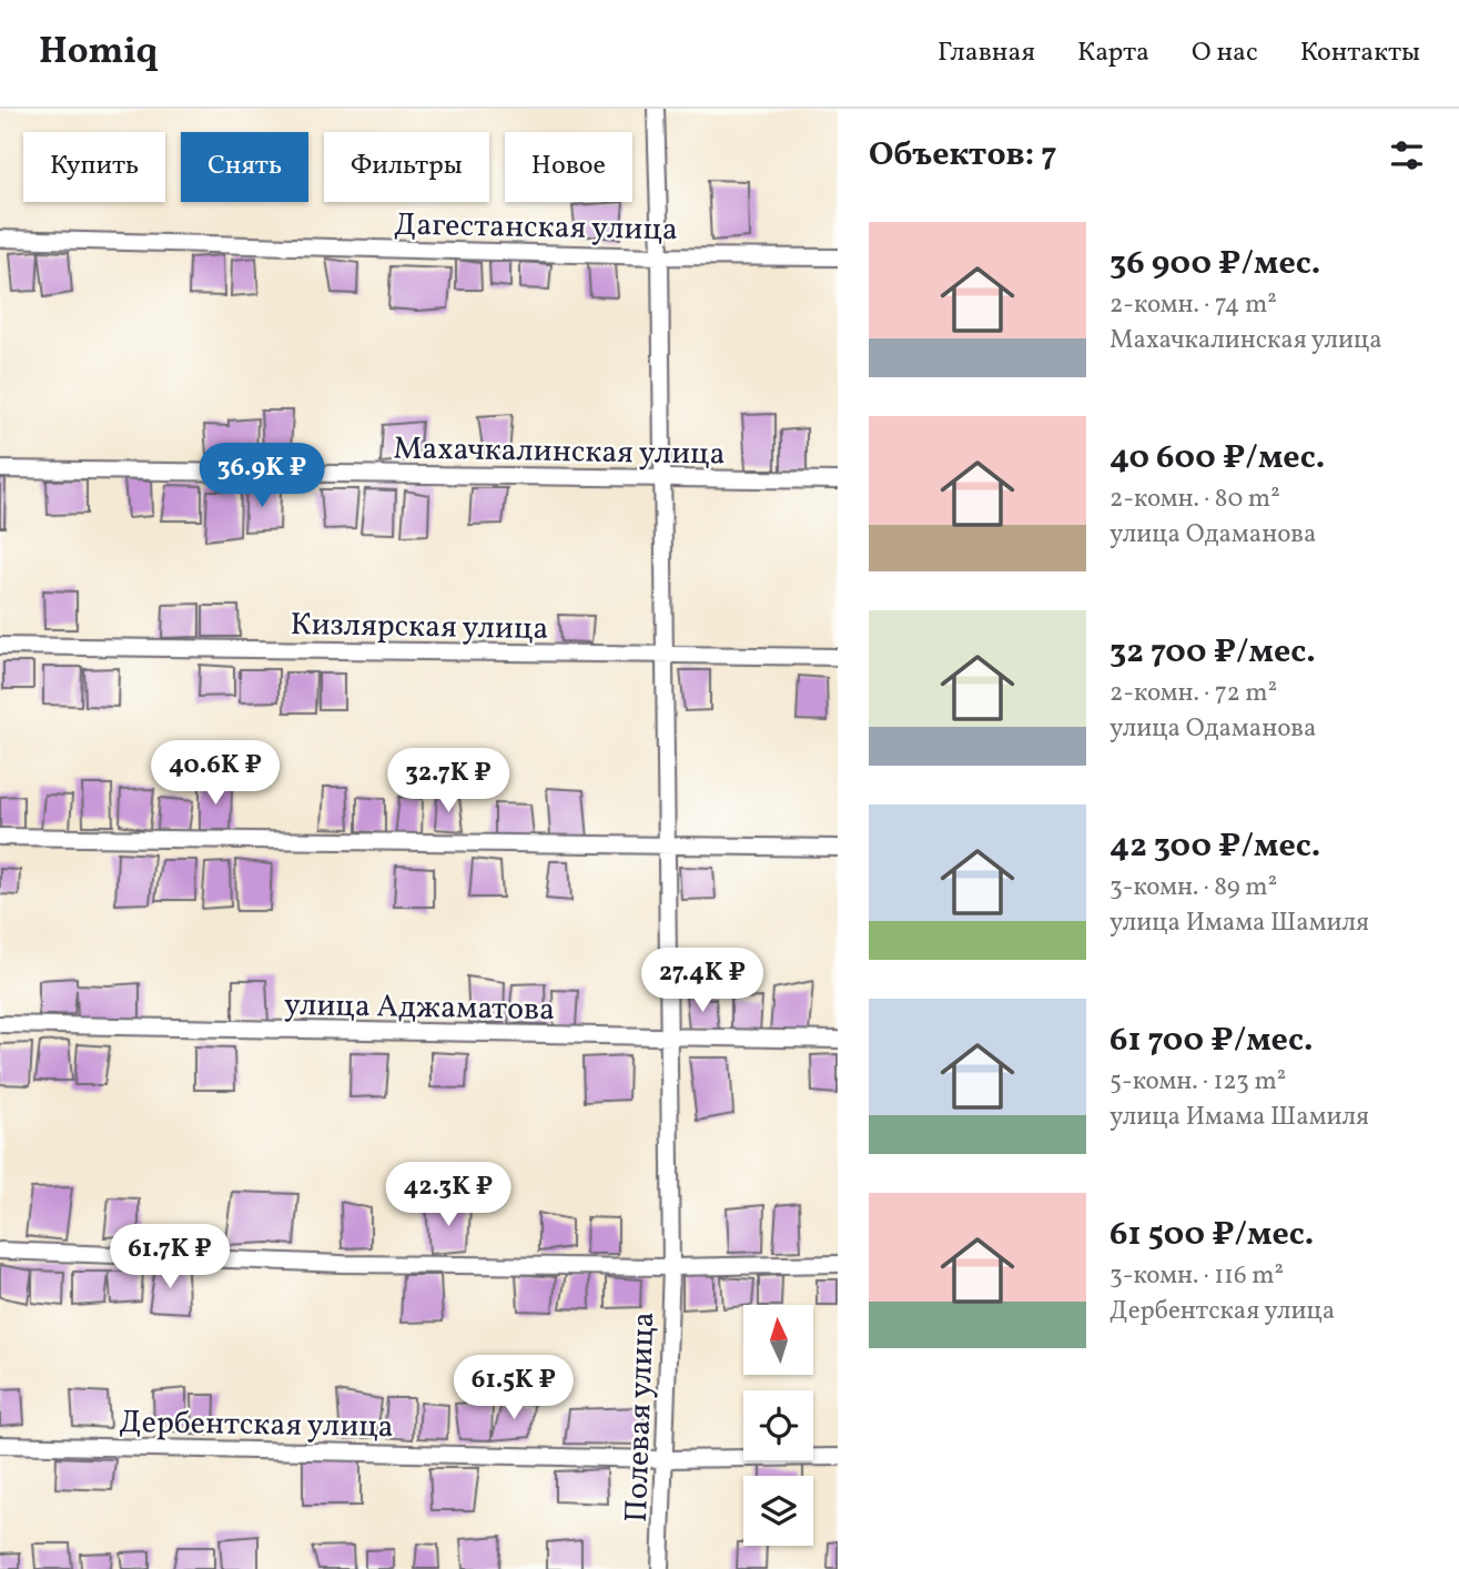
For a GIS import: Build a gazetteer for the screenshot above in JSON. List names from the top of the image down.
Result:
{
  "streets": {
    "street": [
      "Дагестанская улица",
      "Махачкалинская улица",
      "Кизлярская улица",
      "улица Аджаматова",
      "Полевая улица",
      "Дербентская улица"
    ]
  },
  "crossings": [
    ["Дагестанская улица", "Полевая улица"],
    ["Махачкалинская улица", "Полевая улица"],
    ["Кизлярская улица", "Полевая улица"],
    ["улица Аджаматова", "Полевая улица"],
    ["Полевая улица", "Дербентская улица"]
  ],
  "north": "top",
  "page": {
    "header": "Homiq",
    "nav": [
      "Главная",
      "Карта",
      "О нас",
      "Контакты"
    ],
    "heading": "Объектов: 7",
    "chip": [
      "Купить",
      "Снять",
      "Фильтры",
      "Новое"
    ],
    "list": [
      {
        "name": "36 900 ₽/мес.",
        "note": "2-комн. · 74 m² · Махачкалинская улица"
      },
      {
        "name": "40 600 ₽/мес.",
        "note": "2-комн. · 80 m² · улица Одаманова"
      },
      {
        "name": "32 700 ₽/мес.",
        "note": "2-комн. · 72 m² · улица Одаманова"
      },
      {
        "name": "42 300 ₽/мес.",
        "note": "3-комн. · 89 m² · улица Имама Шамиля"
      },
      {
        "name": "61 700 ₽/мес.",
        "note": "5-комн. · 123 m² · улица Имама Шамиля"
      },
      {
        "name": "61 500 ₽/мес.",
        "note": "3-комн. · 116 m² · Дербентская улица"
      }
    ],
    "price": [
      "36.9K ₽",
      "40.6K ₽",
      "32.7K ₽",
      "27.4K ₽",
      "42.3K ₽",
      "61.7K ₽",
      "61.5K ₽"
    ]
  }
}
